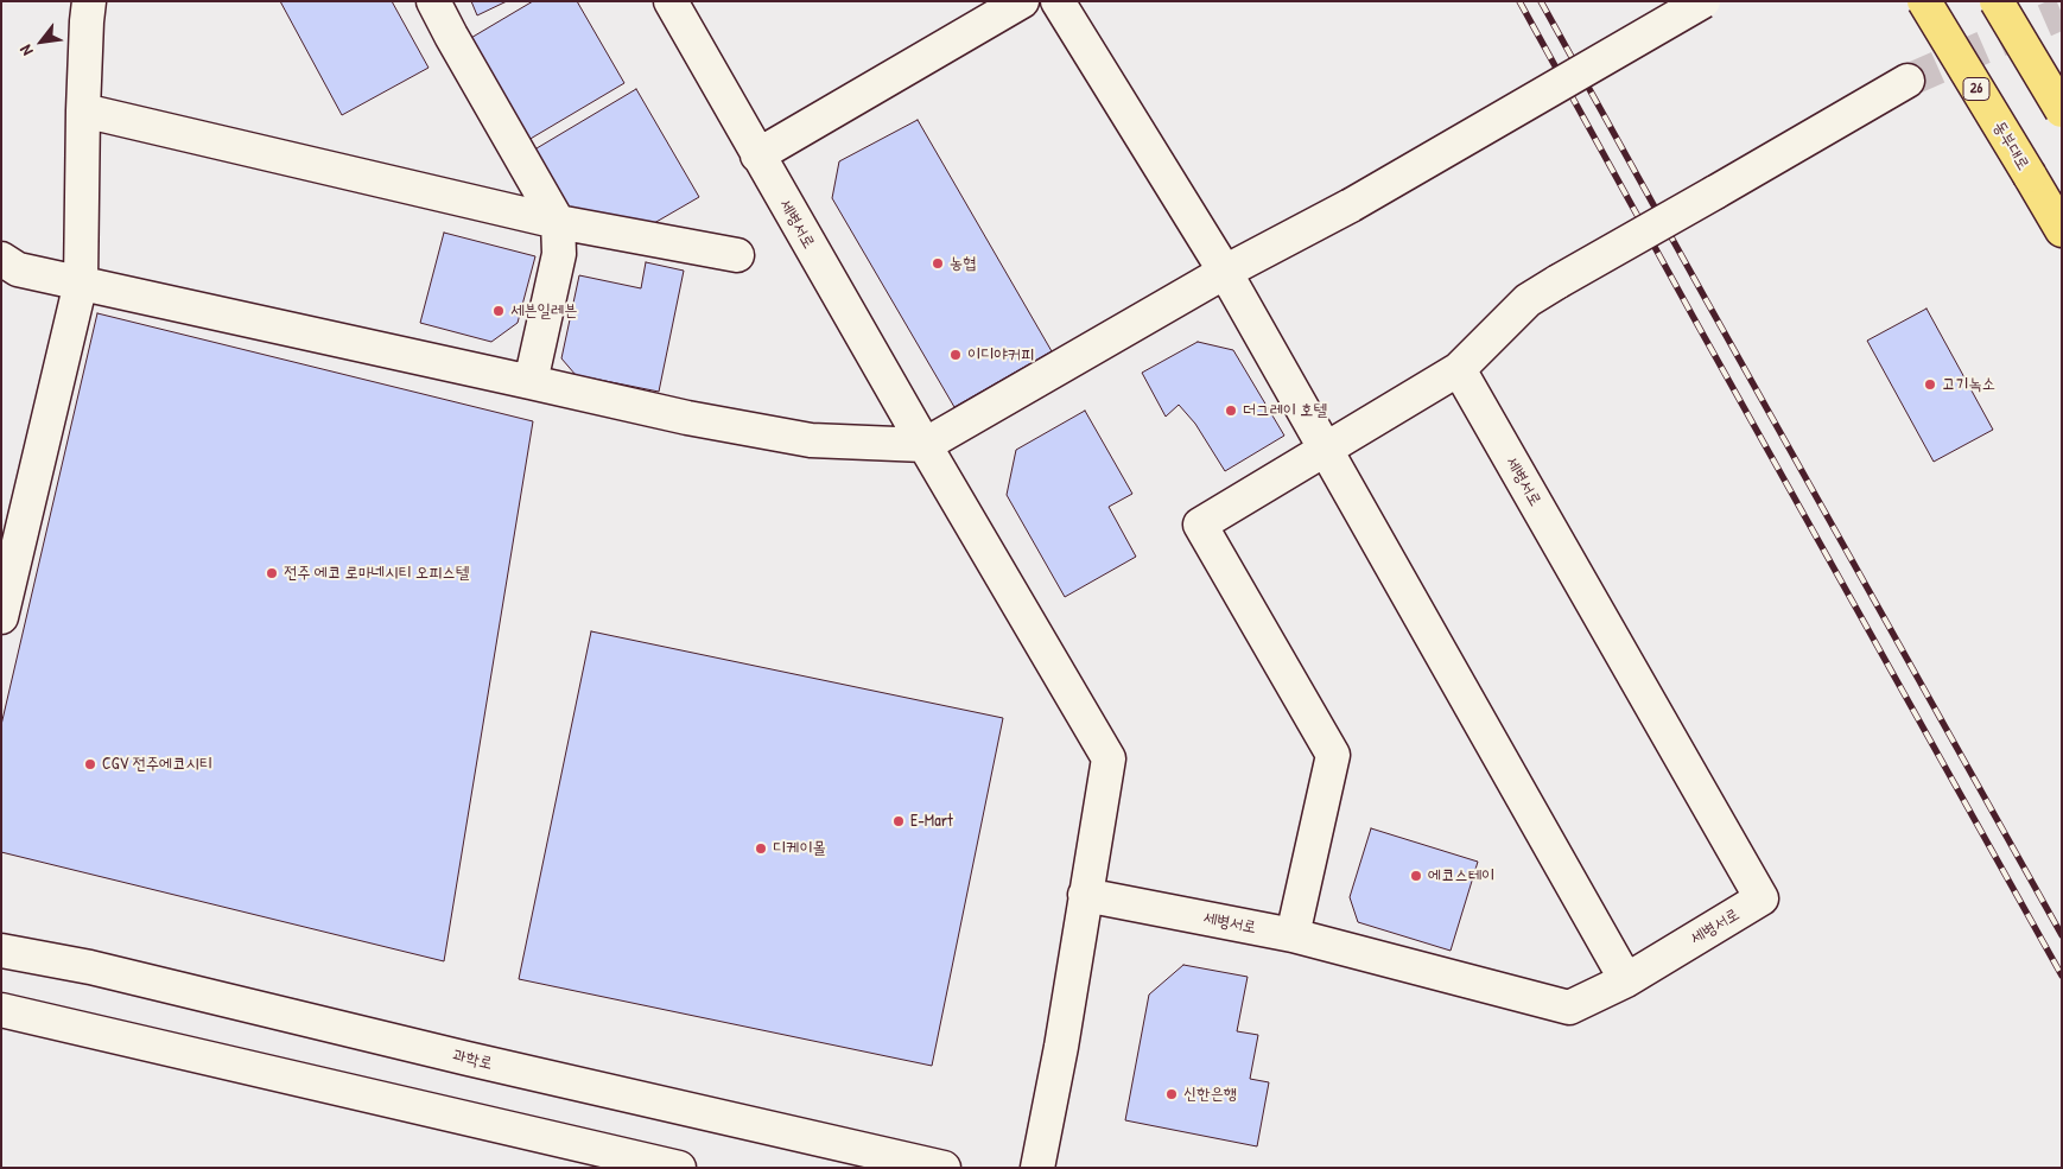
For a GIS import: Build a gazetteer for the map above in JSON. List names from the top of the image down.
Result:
{
  "streets": {
    "main road": ["26", "동부대로"],
    "street": ["세병서로", "과학로"]
  },
  "places": [
    "농협",
    "세븐일레븐",
    "이디야커피",
    "고기녹소",
    "더그레이 호텔",
    "전주 에코 로마네시티 오피스텔",
    "CGV 전주에코시티",
    "E-Mart",
    "디케이몰",
    "에코스테이",
    "신한은행"
  ],
  "north": "bottom left"
}
